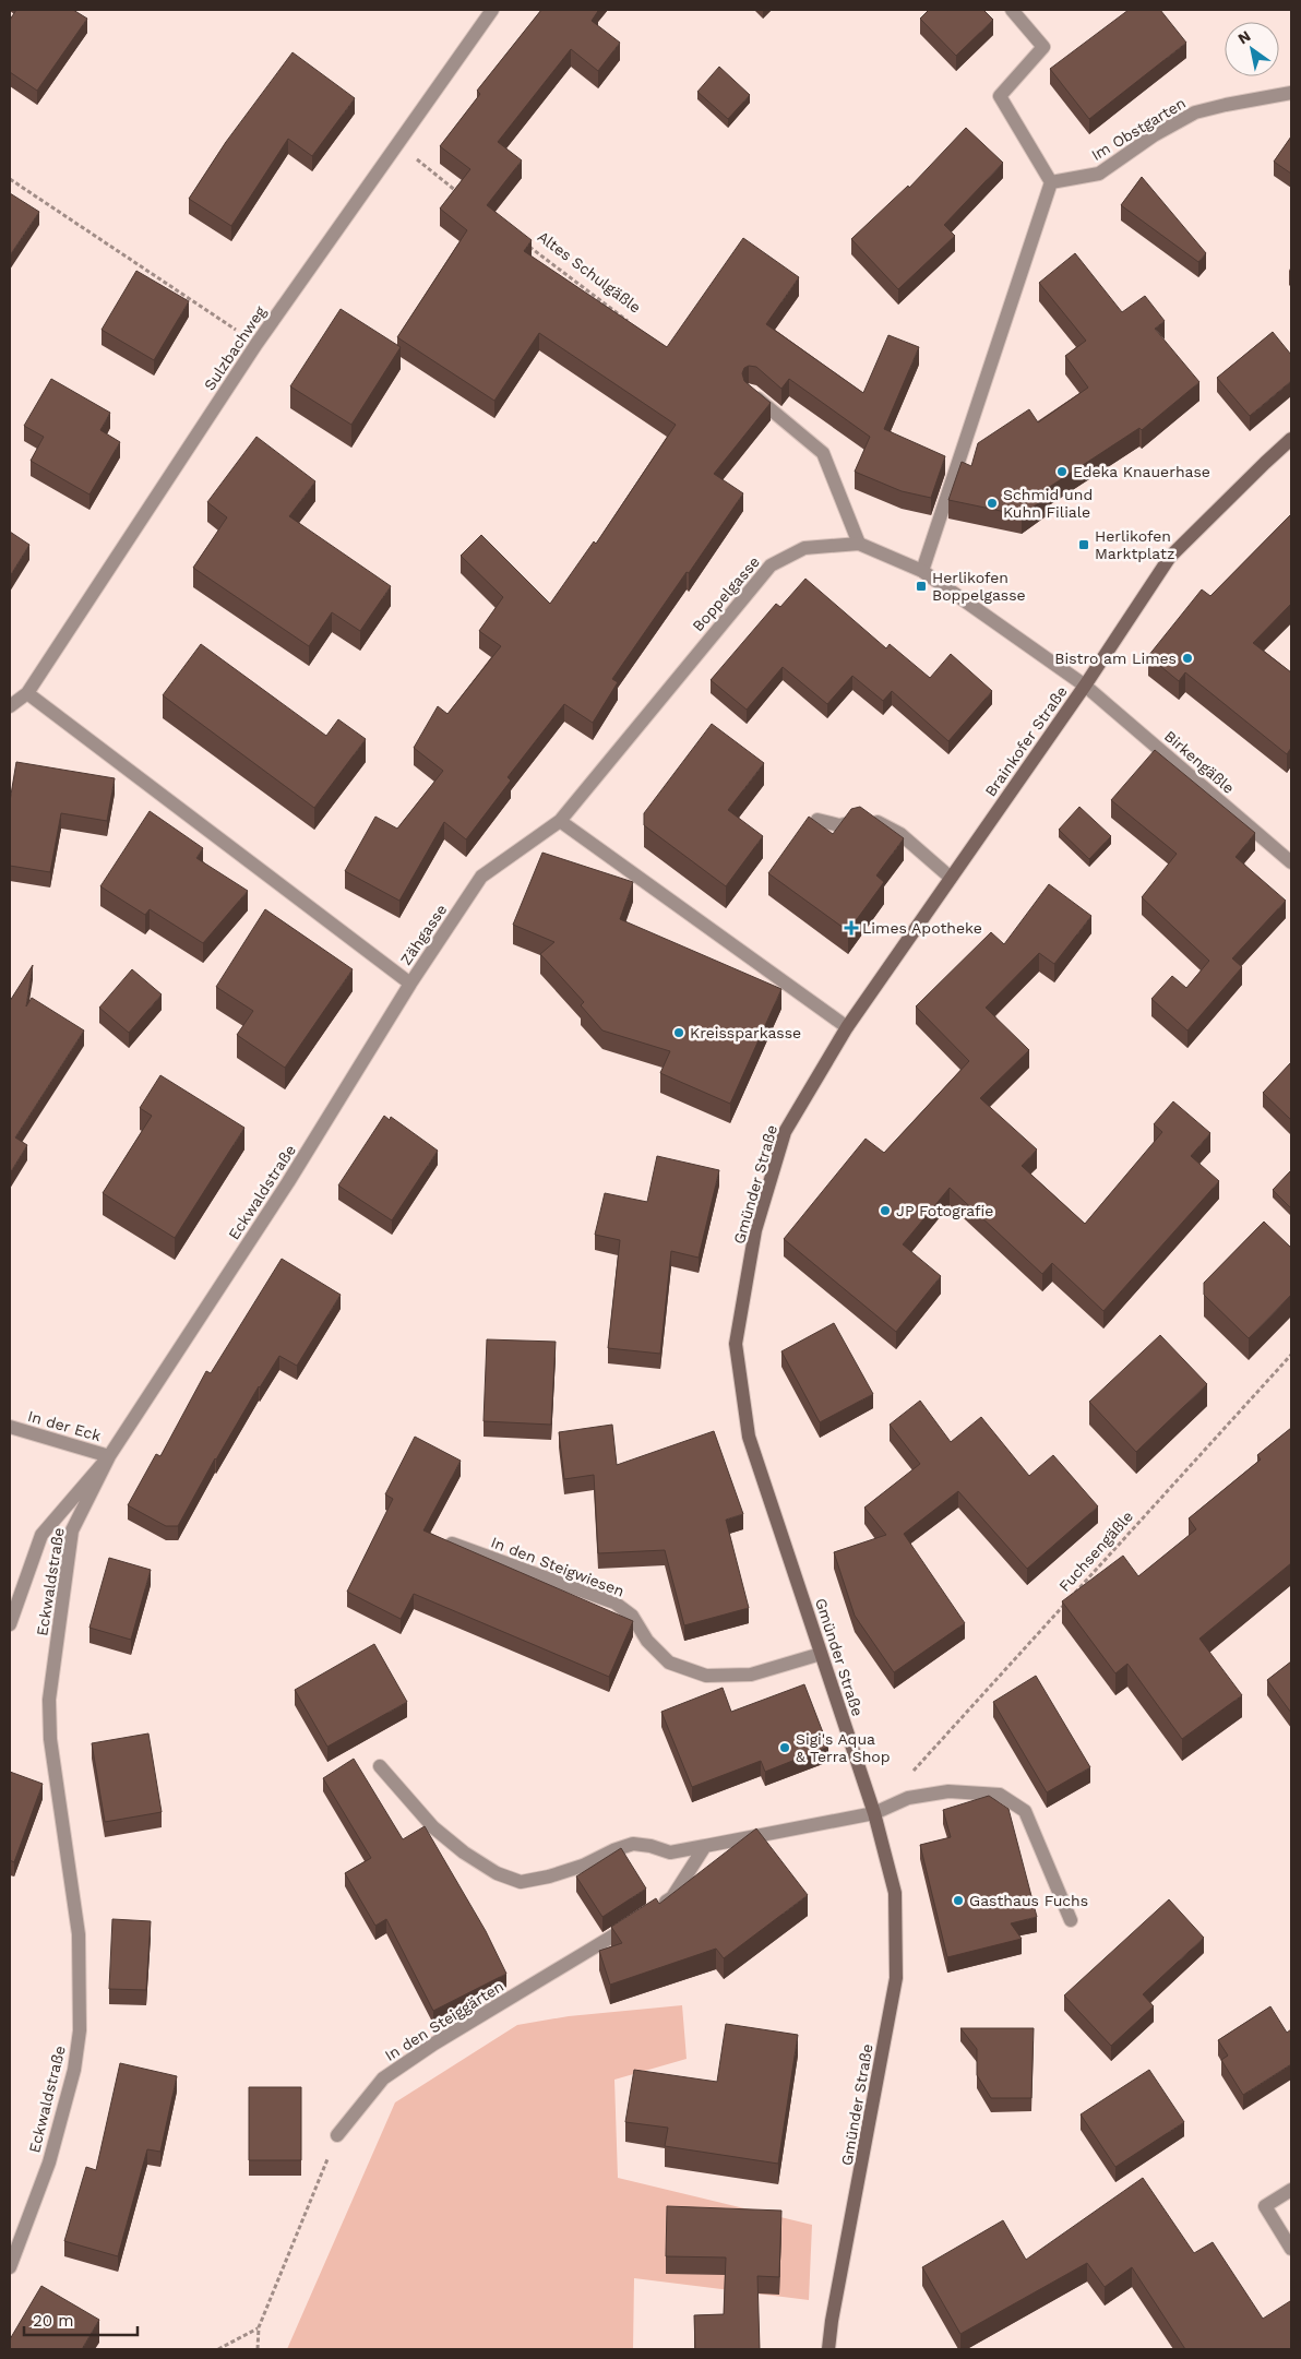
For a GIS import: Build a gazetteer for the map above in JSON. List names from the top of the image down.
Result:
{
  "streets": {
    "main road": ["Brainkofer Straße", "Gmünder Straße"],
    "street": [
      "Im Obstgarten",
      "Sulzbachweg",
      "Boppelgasse",
      "Birkengäßle",
      "Zähgasse",
      "Eckwaldstraße",
      "In der Eck",
      "In den Steigwiesen",
      "In den Steiggärten"
    ],
    "path": ["Altes Schulgäßle", "Fuchsengäßle"]
  },
  "crossings": [
    ["Sulzbachweg", "Zähgasse"],
    ["Boppelgasse", "Brainkofer Straße"],
    ["Boppelgasse", "Birkengäßle"],
    ["Boppelgasse", "Zähgasse"],
    ["Brainkofer Straße", "Birkengäßle"],
    ["Brainkofer Straße", "Gmünder Straße"],
    ["Zähgasse", "Eckwaldstraße"],
    ["Gmünder Straße", "In den Steigwiesen"],
    ["Eckwaldstraße", "In der Eck"]
  ],
  "places": {
    "other": [
      "Edeka Knauerhase",
      "Schmid und Kuhn Filiale",
      "Bistro am Limes",
      "Kreissparkasse",
      "JP Fotografie",
      "Sigi's Aqua & Terra Shop",
      "Gasthaus Fuchs"
    ],
    "transit": ["Herlikofen Marktplatz", "Herlikofen Boppelgasse"],
    "health": ["Limes Apotheke"]
  },
  "scale_bar": "20 m",
  "north": "top left"
}
